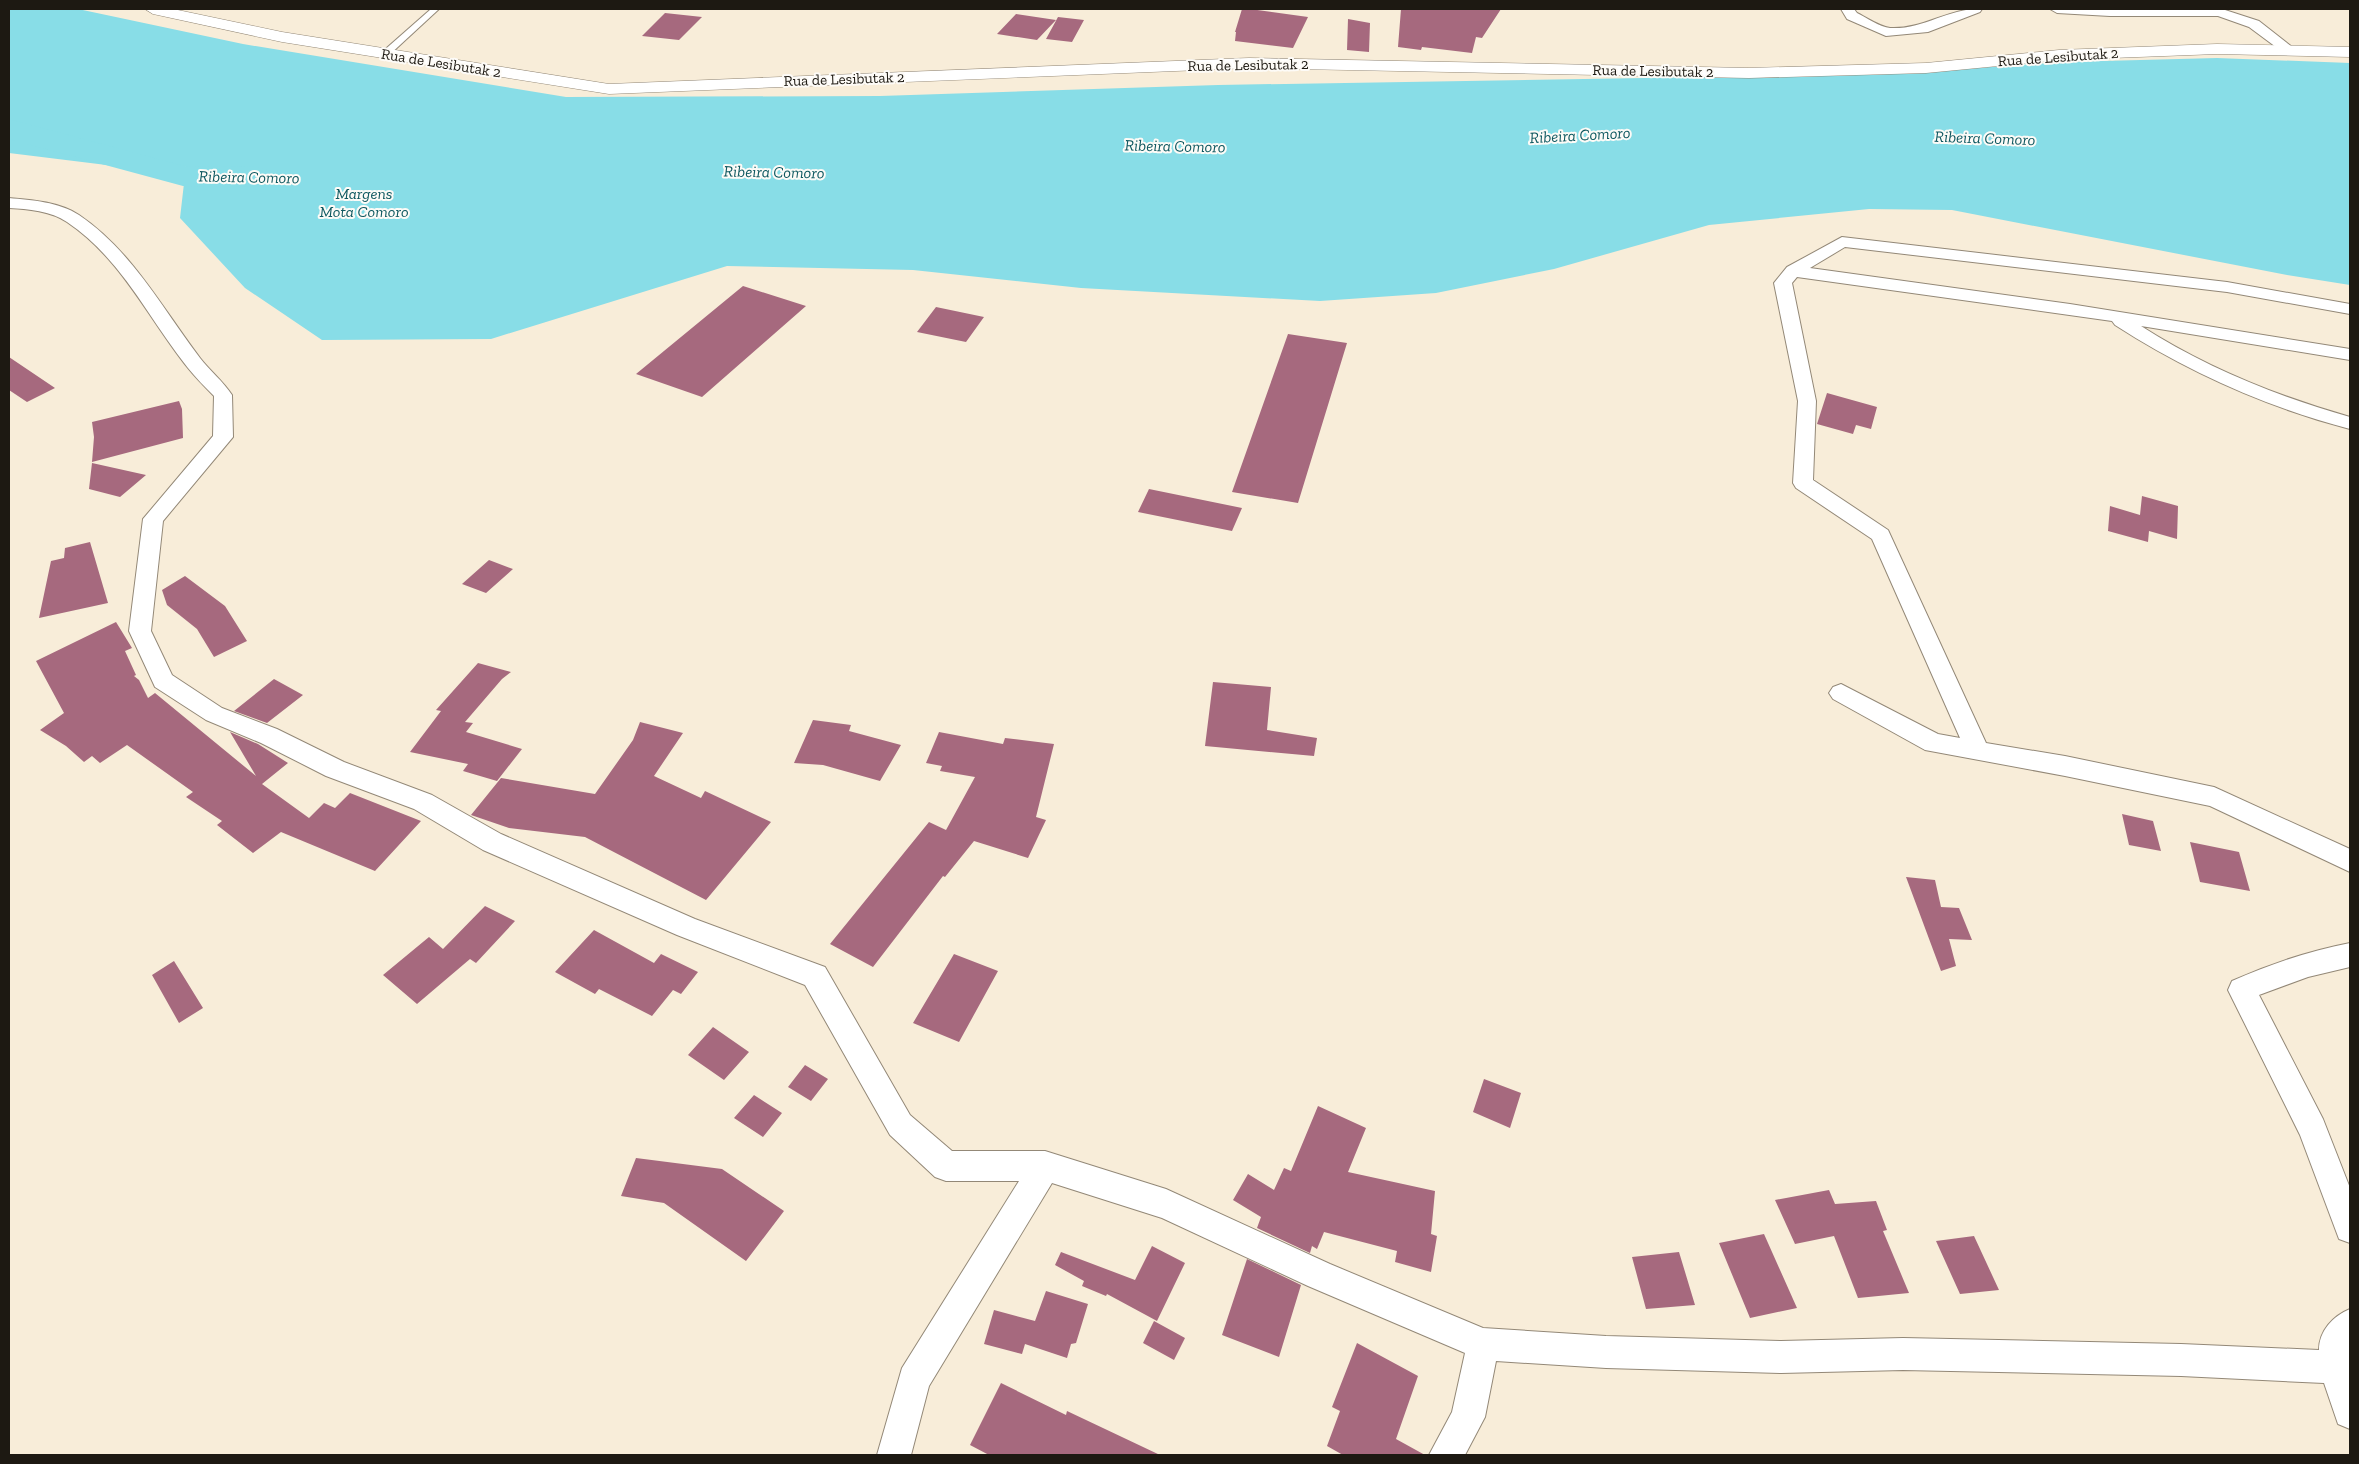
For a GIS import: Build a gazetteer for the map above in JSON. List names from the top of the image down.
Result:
{
  "streets": {
    "main road": ["Rua de Lesibutak 2"]
  },
  "water": ["Ribeira Comoro", "Margens Mota Comoro"]
}
